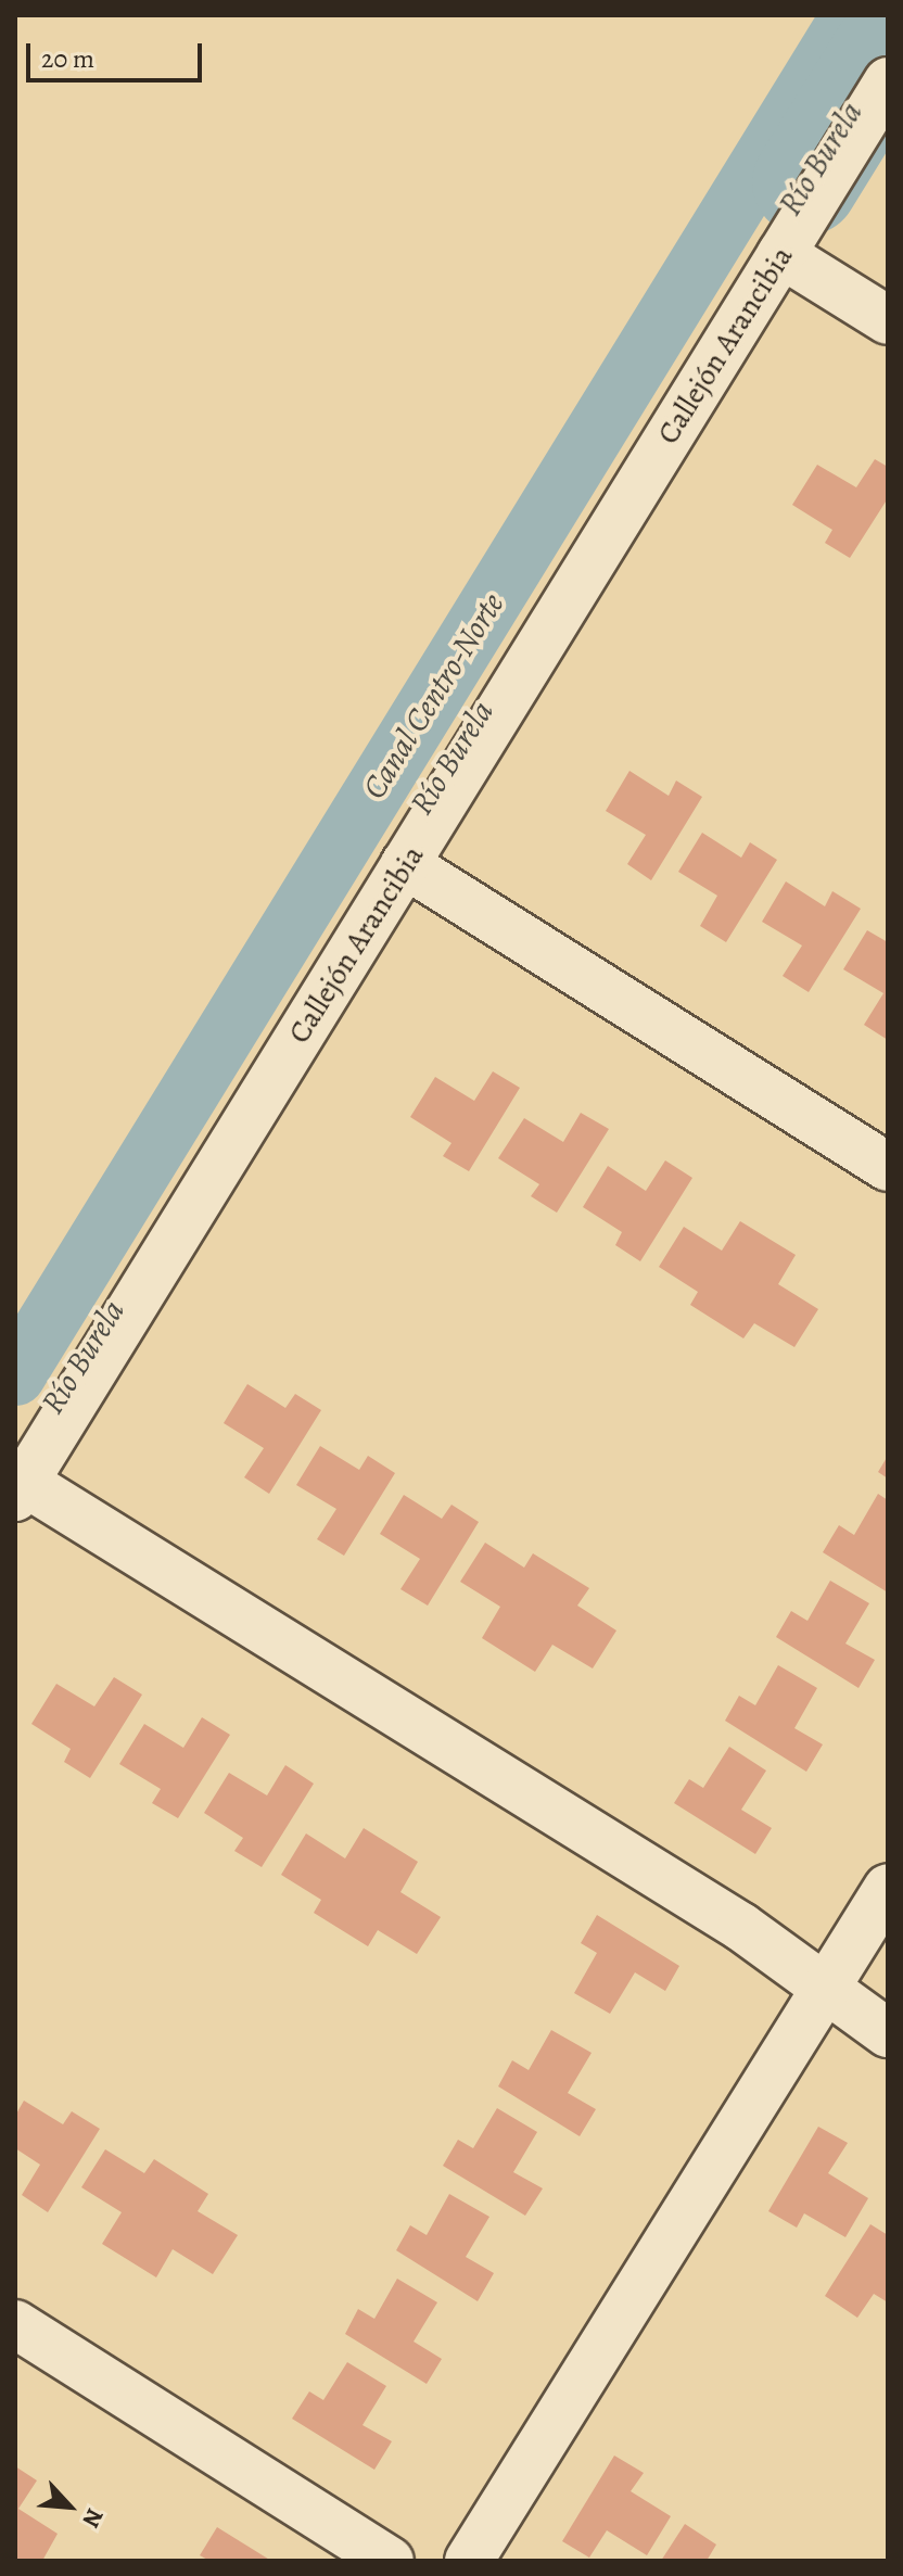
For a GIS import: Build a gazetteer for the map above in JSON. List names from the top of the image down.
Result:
{
  "streets": {
    "street": ["Callejón Arancibia"]
  },
  "water": ["Río Burela", "Canal Centro-Norte"],
  "scale_bar": "20 m",
  "north": "bottom right"
}
